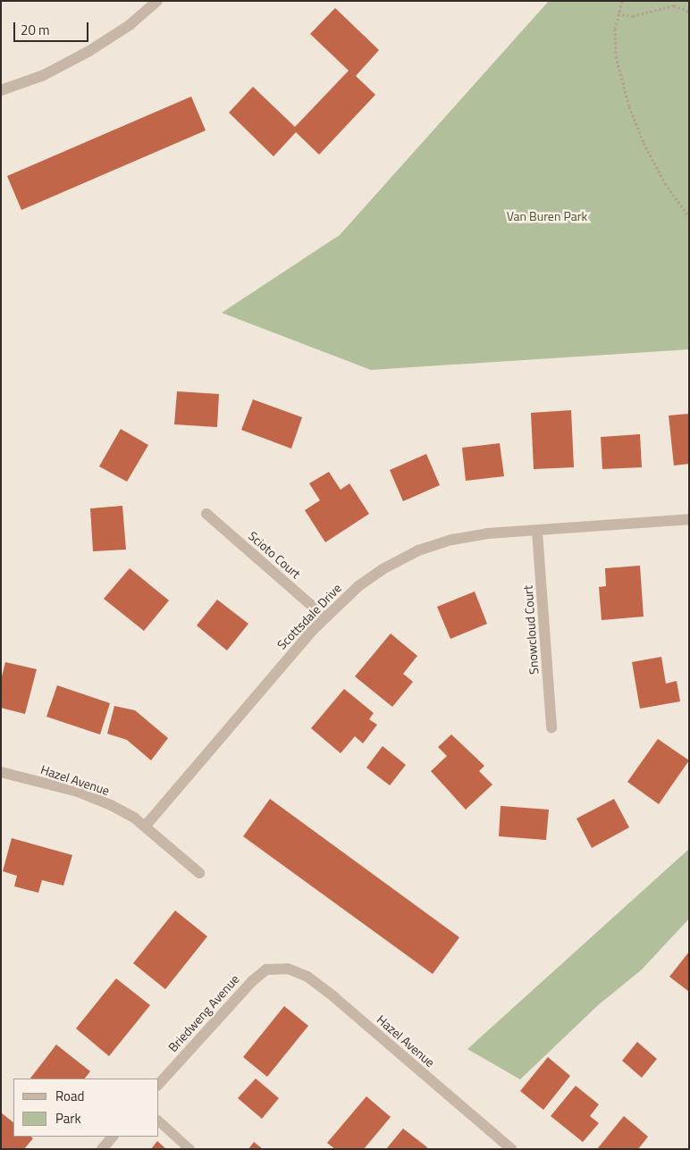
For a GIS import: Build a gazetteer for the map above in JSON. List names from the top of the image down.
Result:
{
  "streets": {
    "street": [
      "Scioto Court",
      "Scottsdale Drive",
      "Snowcloud Court",
      "Hazel Avenue",
      "Briedweng Avenue"
    ]
  },
  "crossings": [
    ["Scioto Court", "Scottsdale Drive"],
    ["Scottsdale Drive", "Snowcloud Court"],
    ["Scottsdale Drive", "Hazel Avenue"],
    ["Hazel Avenue", "Briedweng Avenue"]
  ],
  "parks": ["Van Buren Park"],
  "legend": ["Road", "Park"],
  "scale_bar": "20 m"
}
